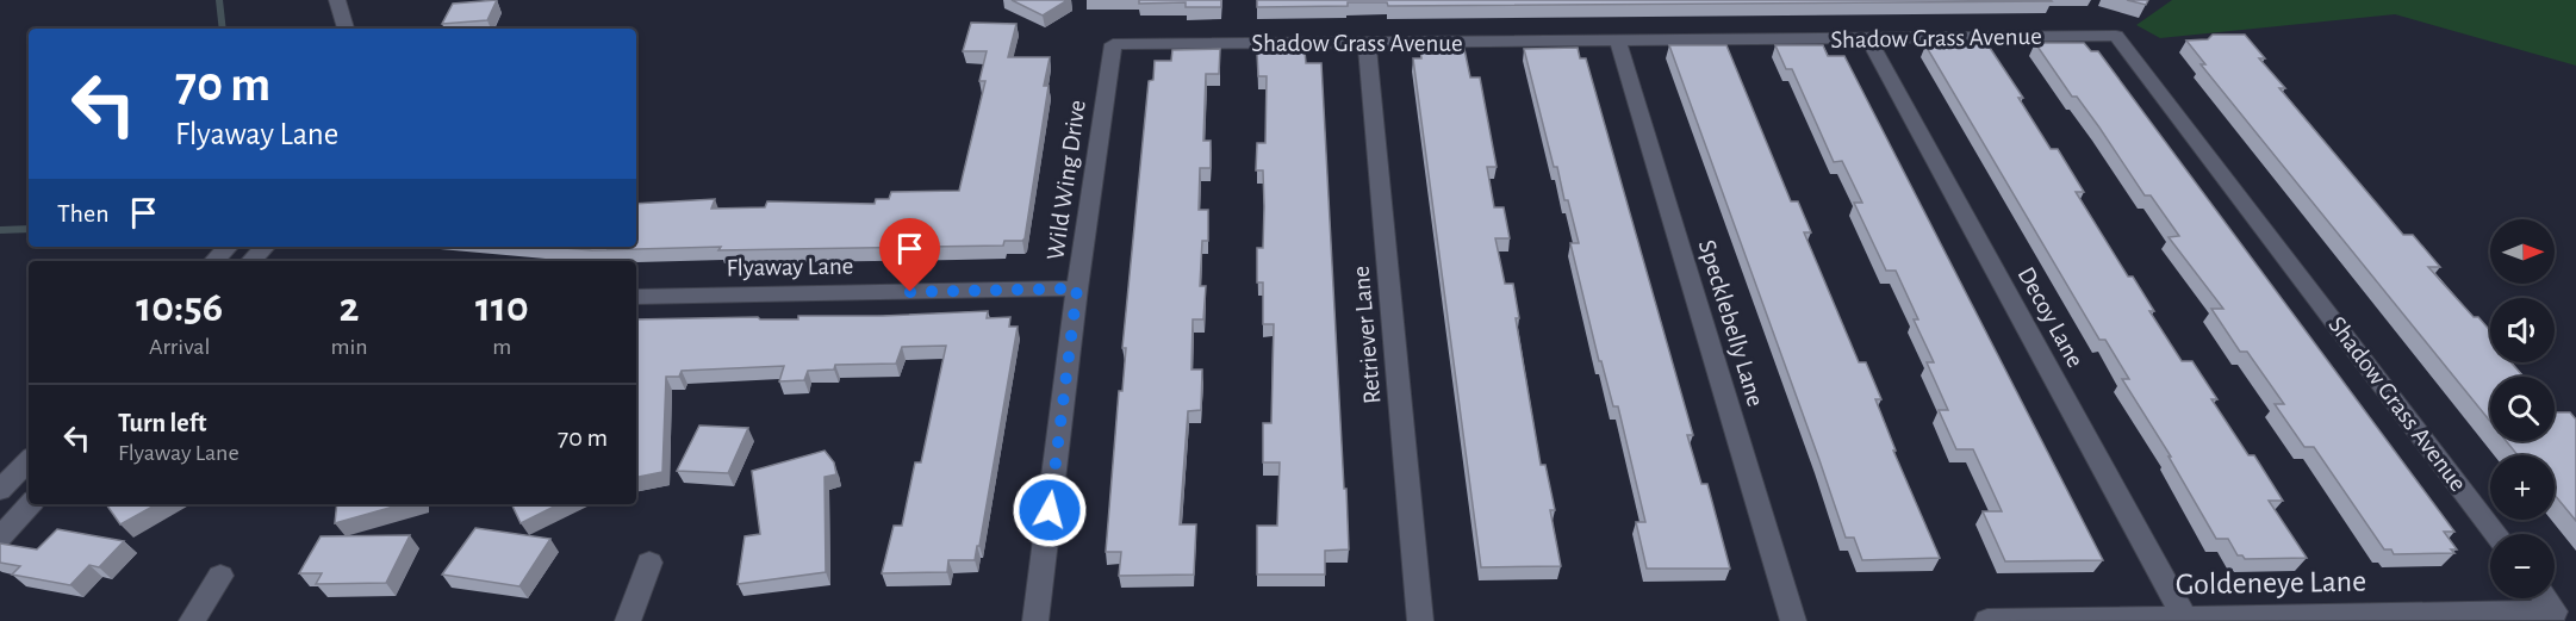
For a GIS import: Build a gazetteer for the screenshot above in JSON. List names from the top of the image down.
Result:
{
  "streets": {
    "street": [
      "Shadow Grass Avenue",
      "Wild Wing Drive",
      "Flyaway Lane",
      "Decoy Lane",
      "Specklebelly Lane",
      "Retriever Lane",
      "Goldeneye Lane"
    ]
  },
  "crossings": [
    ["Shadow Grass Avenue", "Wild Wing Drive"],
    ["Shadow Grass Avenue", "Decoy Lane"],
    ["Shadow Grass Avenue", "Specklebelly Lane"],
    ["Shadow Grass Avenue", "Retriever Lane"],
    ["Wild Wing Drive", "Flyaway Lane"],
    ["Decoy Lane", "Goldeneye Lane"]
  ],
  "north": "right",
  "page": {
    "turn": ["70 m", "Flyaway Lane"],
    "then": "Then",
    "map_buttons": ["+", "−"],
    "eta": [
      "10:56",
      "Arrival",
      "2",
      "min",
      "110",
      "m"
    ],
    "list": [
      {
        "name": "Turn left",
        "note": "Flyaway Lane",
        "value": "70 m"
      }
    ]
  }
}
